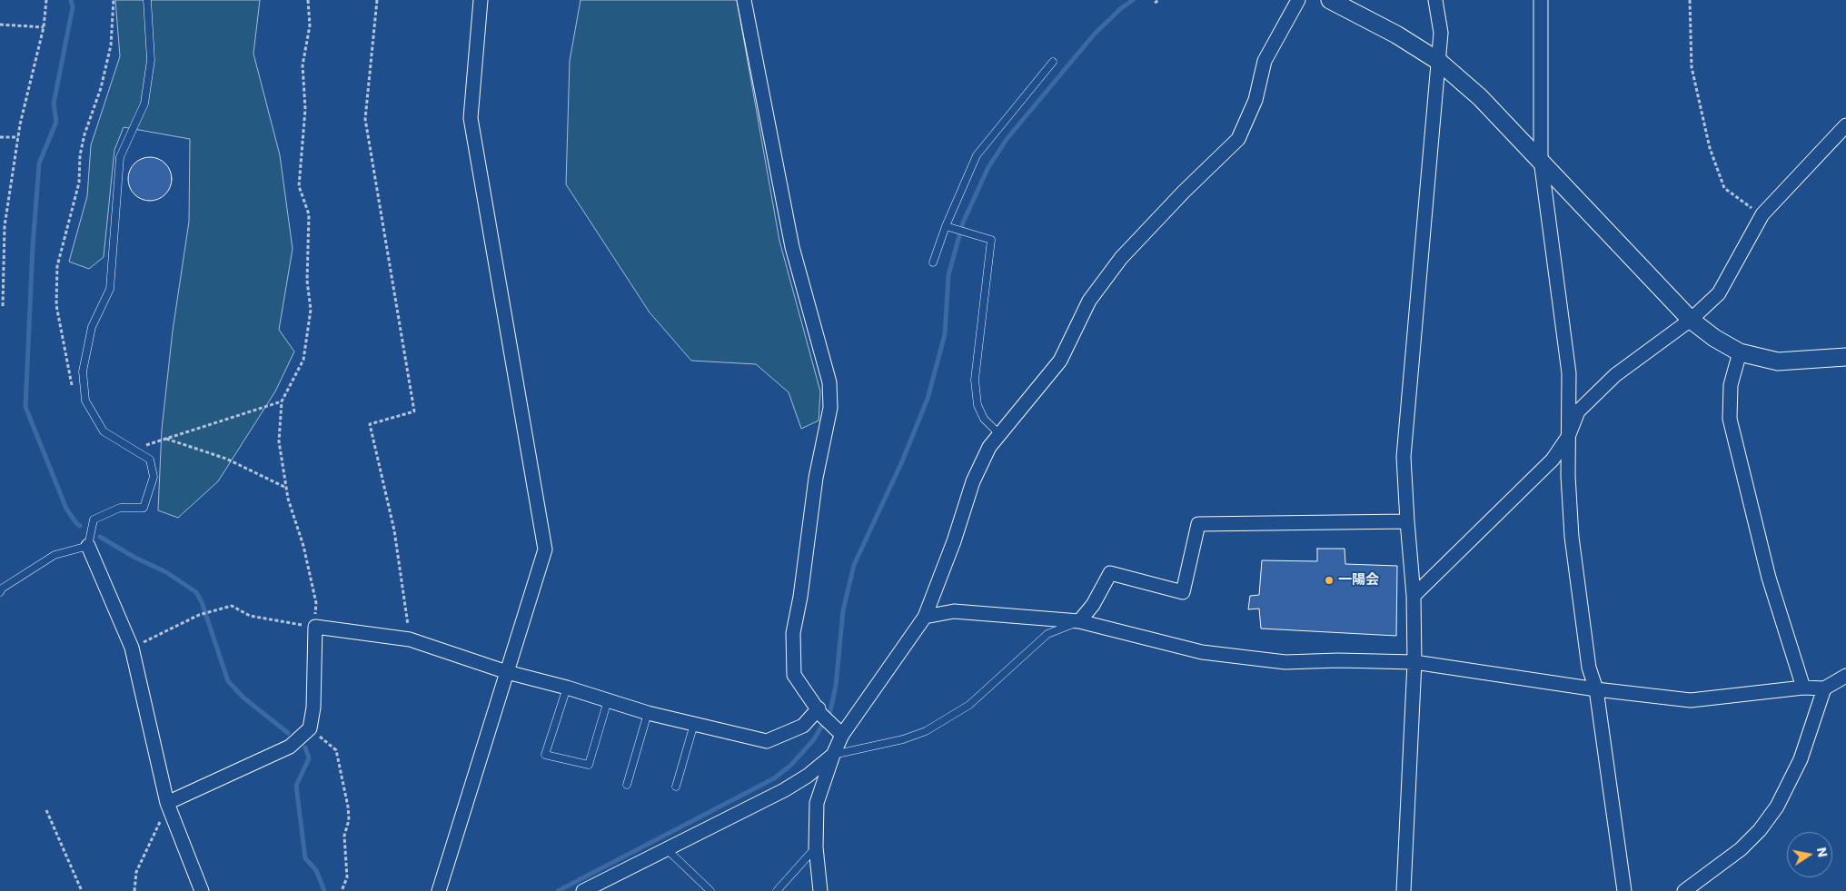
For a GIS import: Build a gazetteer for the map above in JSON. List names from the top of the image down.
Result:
{
  "places": ["一陽会"],
  "north": "right"
}
